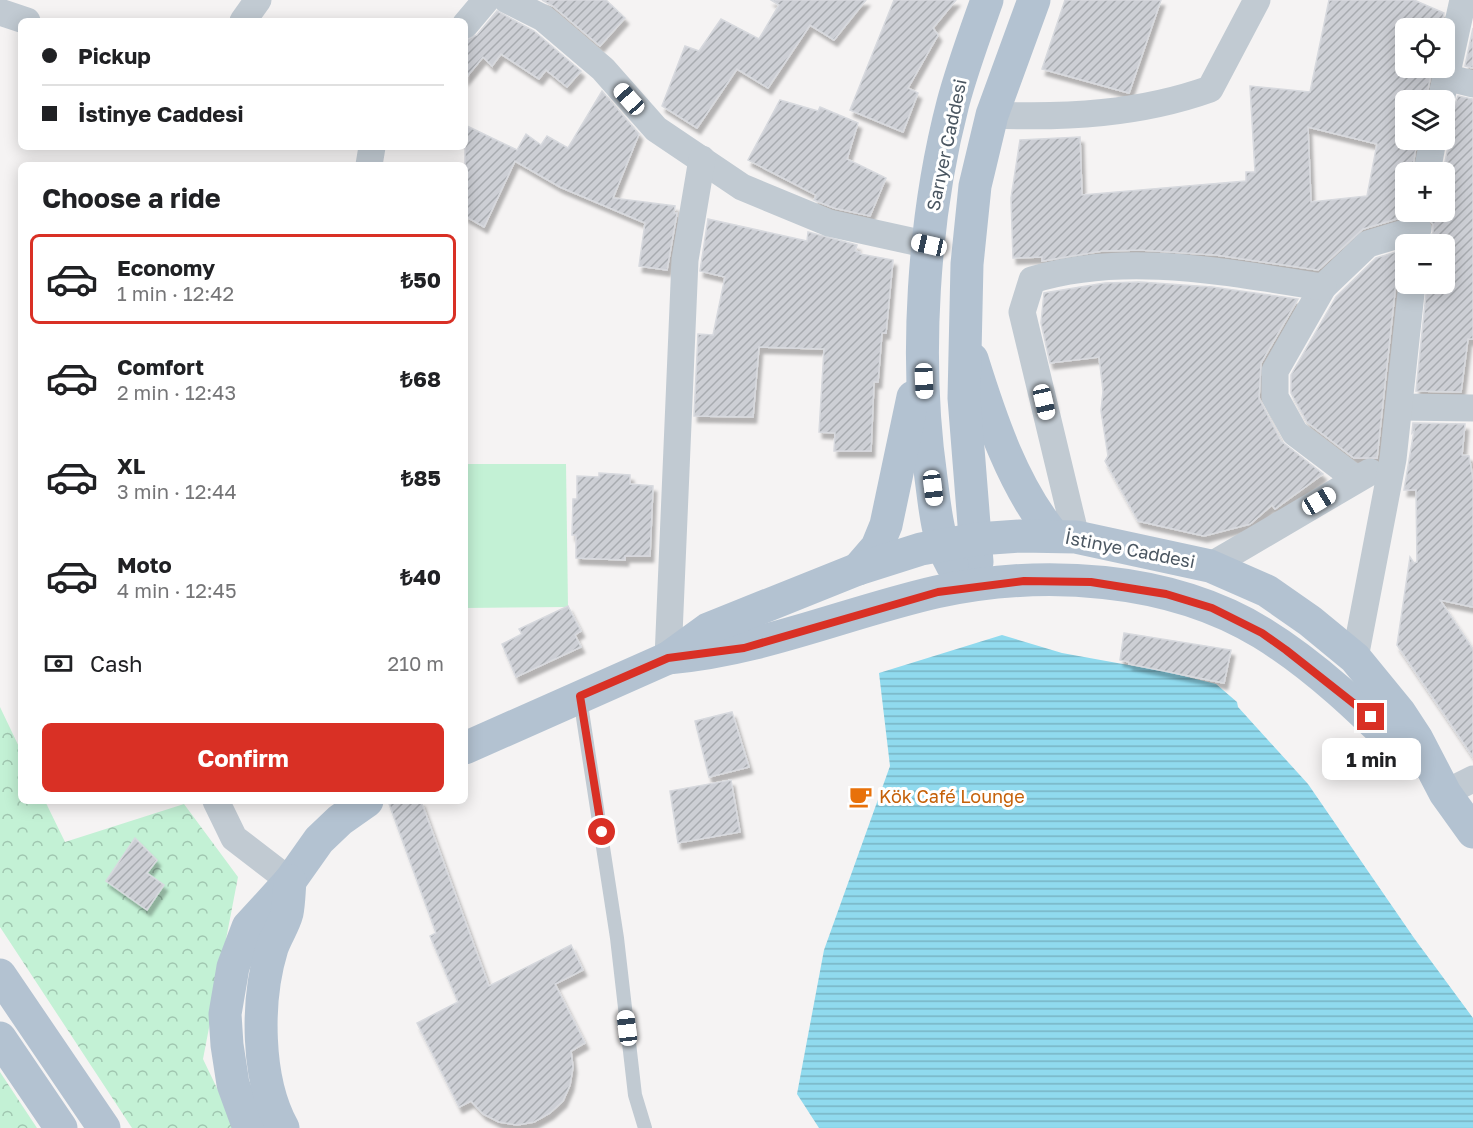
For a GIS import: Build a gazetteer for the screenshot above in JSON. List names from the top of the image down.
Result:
{
  "streets": {
    "main road": ["Sarıyer Caddesi", "İstinye Caddesi"]
  },
  "crossings": [
    ["Sarıyer Caddesi", "İstinye Caddesi"]
  ],
  "places": {
    "cafe": ["Kök Café Lounge"]
  },
  "page": {
    "map_buttons": ["+", "−"],
    "banner": ["Pickup", "İstinye Caddesi"],
    "heading": "Choose a ride",
    "list": [
      {
        "name": "Economy",
        "note": "1 min · 12:42",
        "value": "₺50"
      },
      {
        "name": "Comfort",
        "note": "2 min · 12:43",
        "value": "₺68"
      },
      {
        "name": "XL",
        "note": "3 min · 12:44",
        "value": "₺85"
      },
      {
        "name": "Moto",
        "note": "4 min · 12:45",
        "value": "₺40"
      }
    ],
    "pay": ["Cash", "210 m"],
    "buttons": "Confirm",
    "bubble": "1 min"
  }
}
